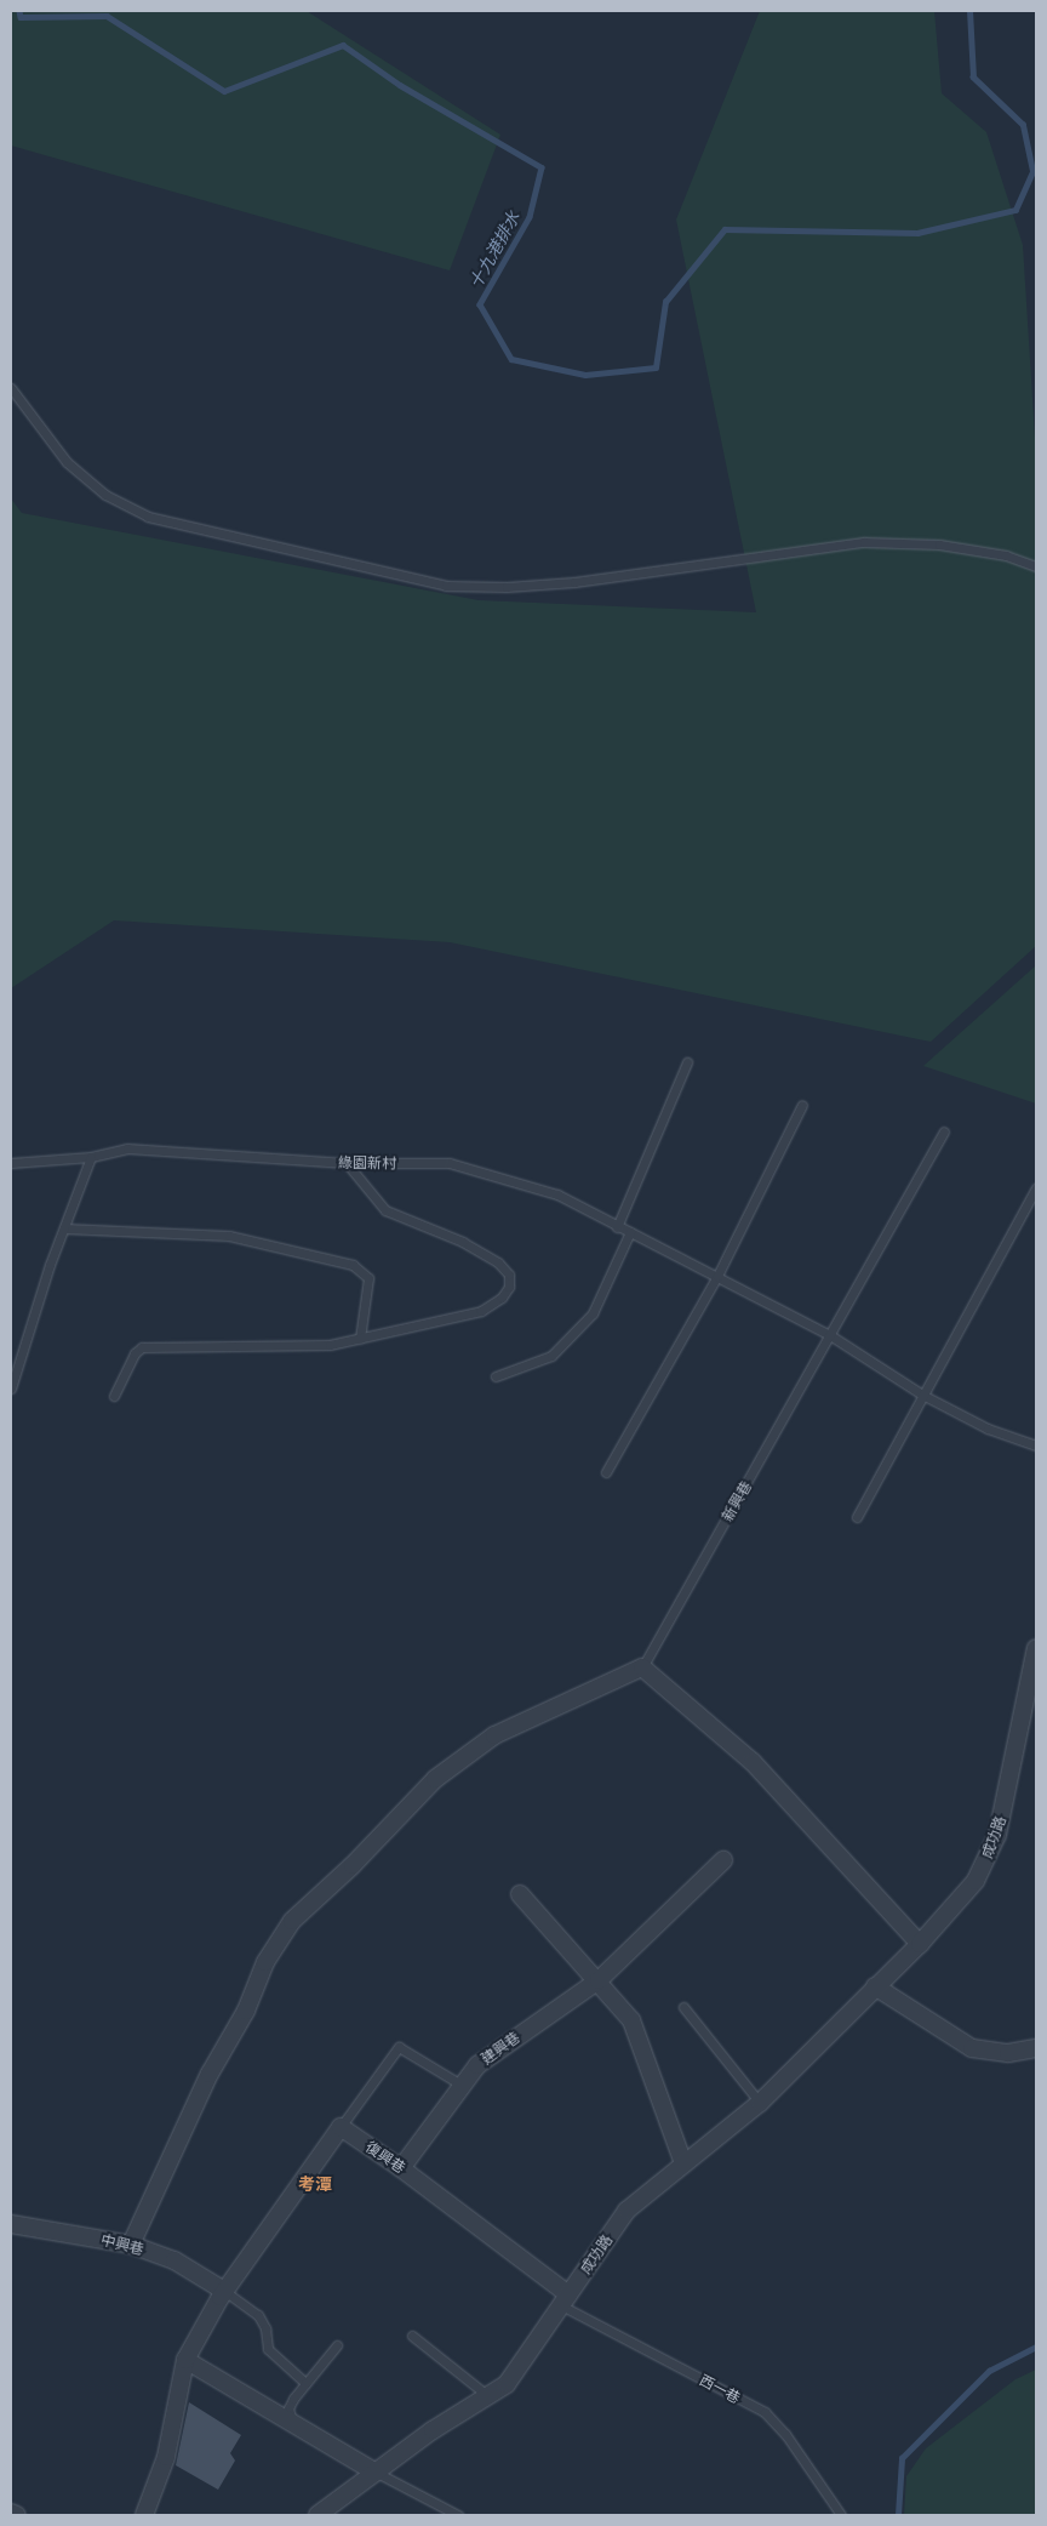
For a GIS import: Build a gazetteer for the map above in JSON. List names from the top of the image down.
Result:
{
  "streets": {
    "street": [
      "成功路",
      "建興巷",
      "復興巷",
      "中興巷"
    ],
    "lane": ["綠園新村", "新興巷", "西一巷"]
  },
  "crossings": [
    ["成功路", "復興巷"],
    ["成功路", "西一巷"],
    ["建興巷", "復興巷"],
    ["復興巷", "西一巷"]
  ],
  "districts": ["考潭"],
  "water": ["十九港排水"]
}
